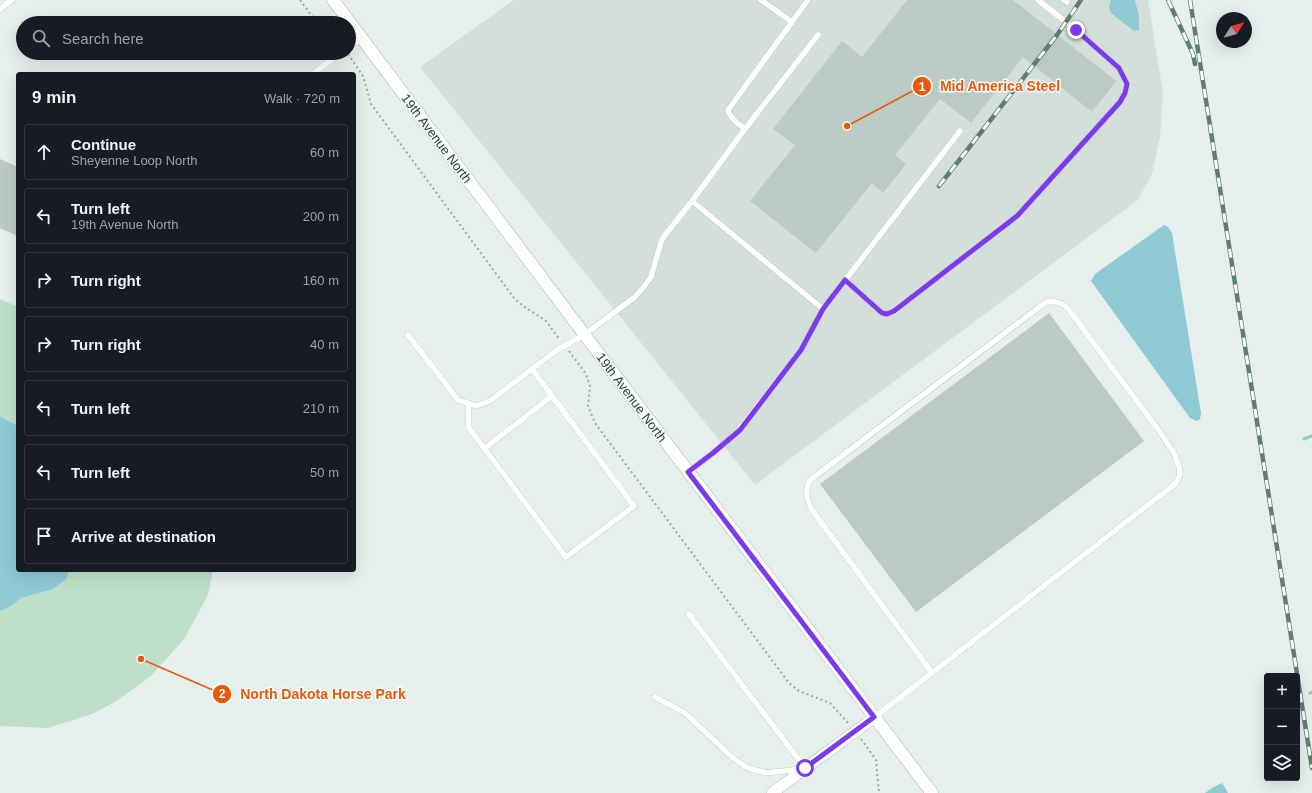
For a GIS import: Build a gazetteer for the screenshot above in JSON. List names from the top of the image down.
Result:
{
  "streets": {
    "street": ["19th Avenue North"]
  },
  "places": ["Mid America Steel", "North Dakota Horse Park"],
  "north": "top right",
  "page": {
    "search": "Search here",
    "heading": ["9 min", "Walk · 720 m"],
    "list": [
      ["Continue", "Sheyenne Loop North", "60 m"],
      ["Turn left", "19th Avenue North", "200 m"],
      ["Turn right", "160 m"],
      ["Turn right", "40 m"],
      ["Turn left", "210 m"],
      ["Turn left", "50 m"],
      "Arrive at destination"
    ],
    "map_buttons": ["+", "−"]
  }
}
